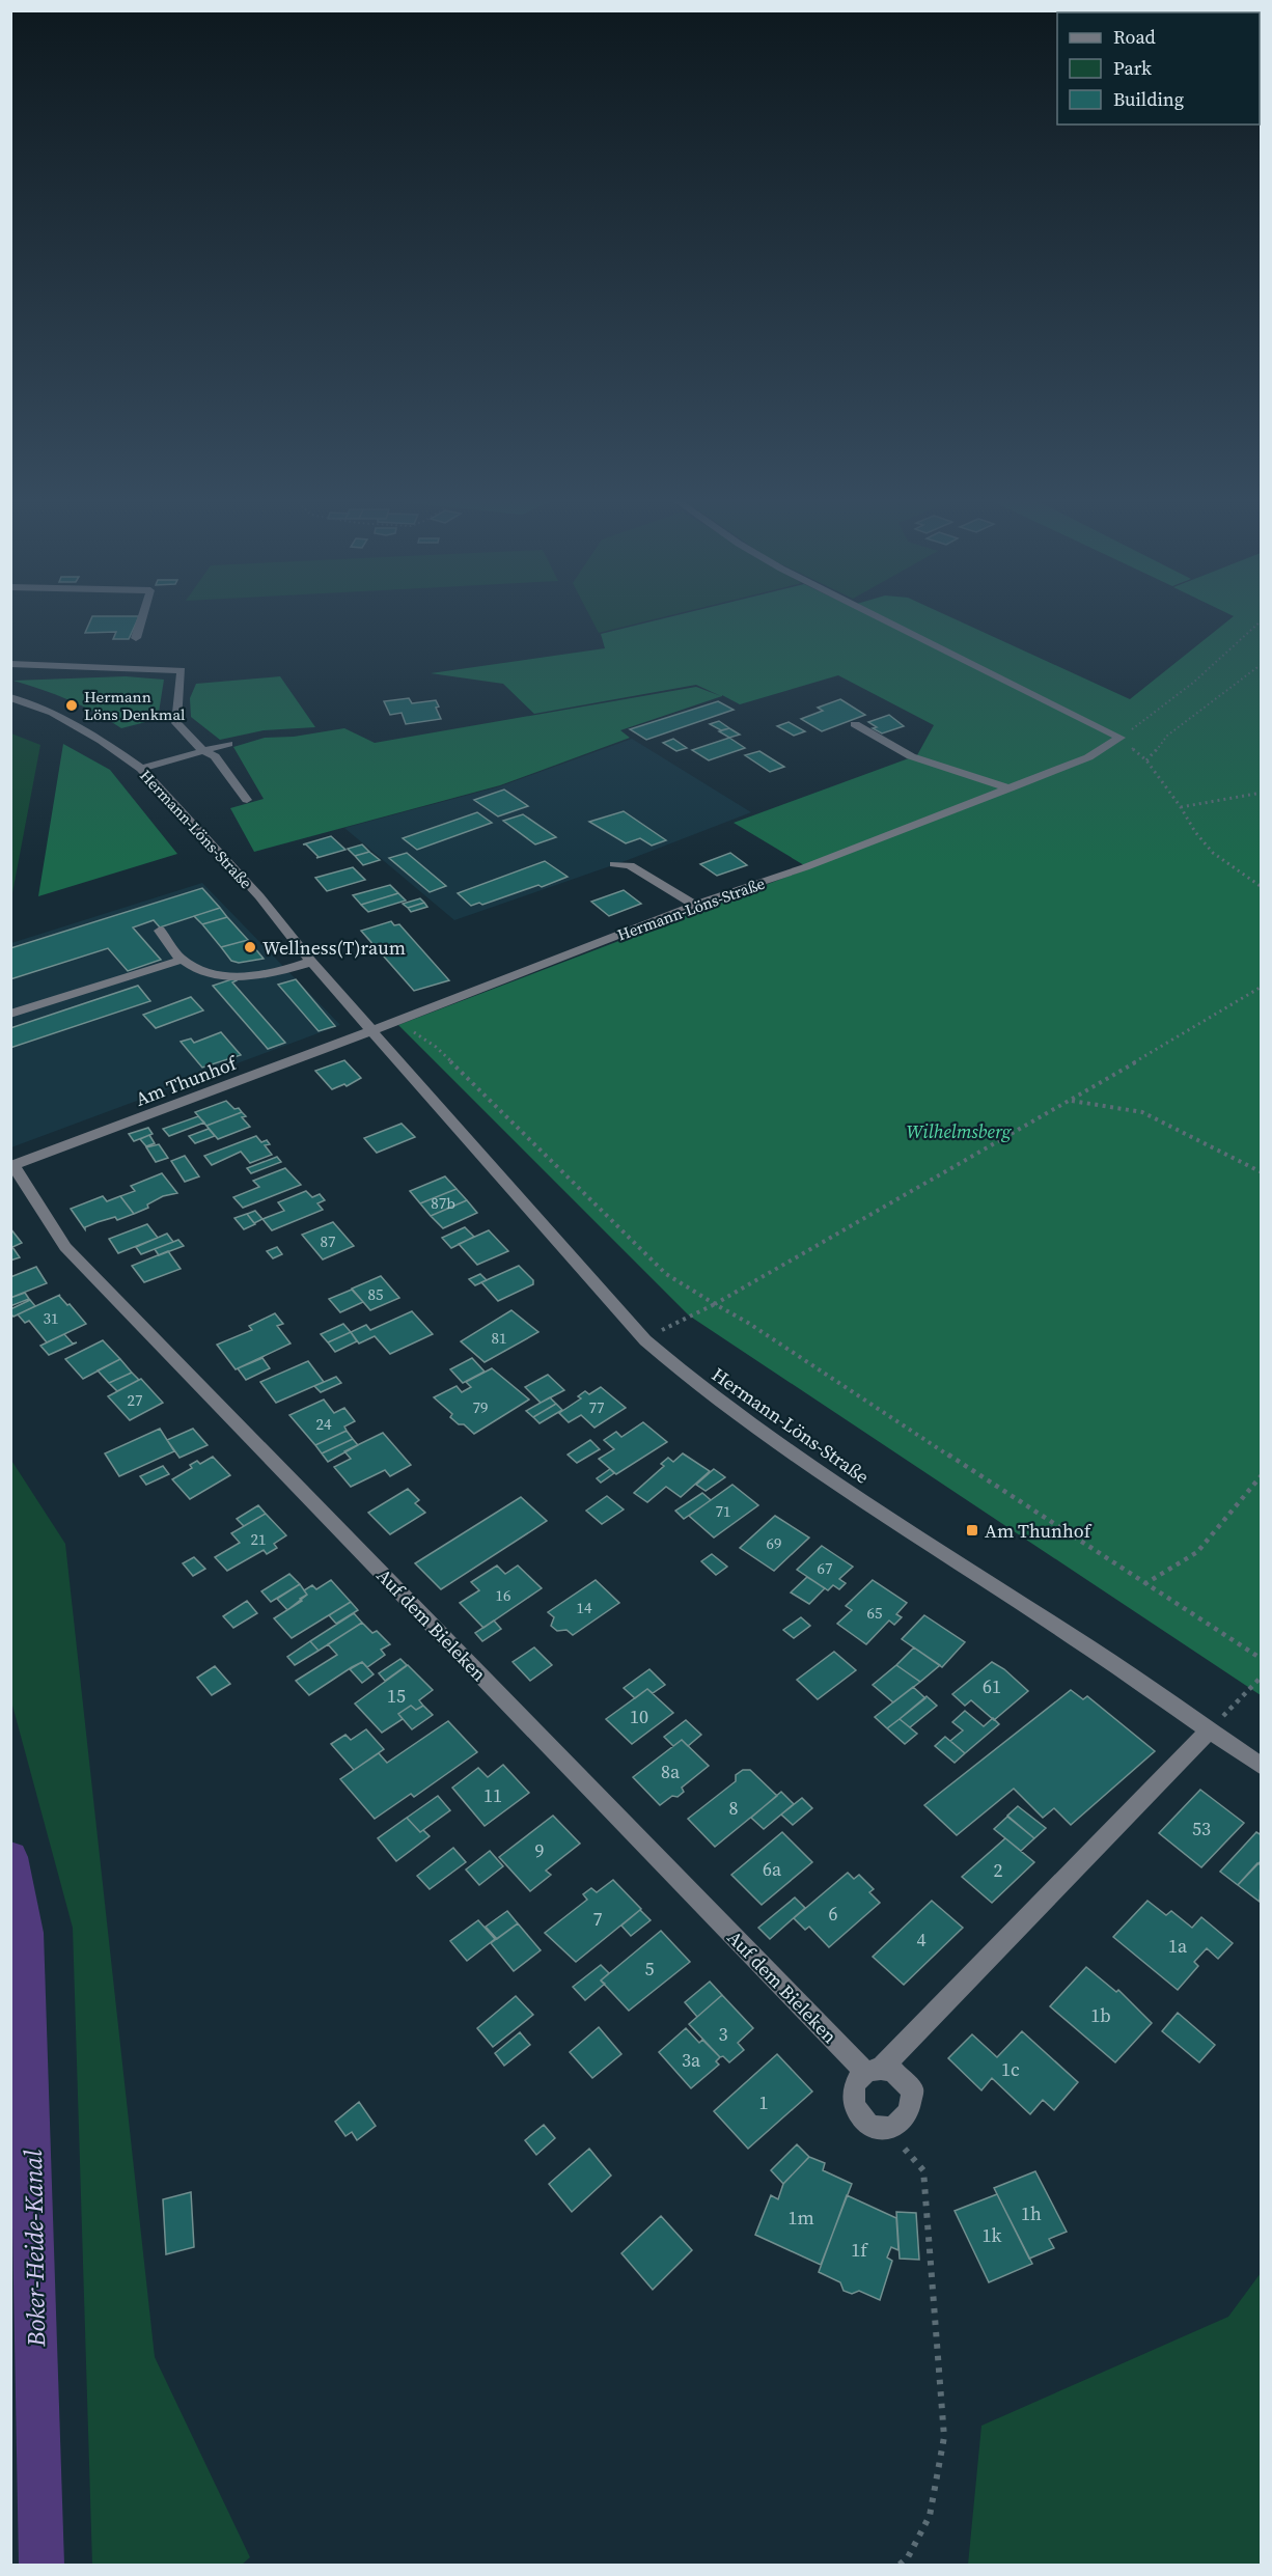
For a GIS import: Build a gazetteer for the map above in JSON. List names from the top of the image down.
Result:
{
  "streets": {
    "street": ["Hermann-Löns-Straße", "Am Thunhof", "Auf dem Bieleken"]
  },
  "crossings": [
    ["Hermann-Löns-Straße", "Am Thunhof"],
    ["Am Thunhof", "Auf dem Bieleken"]
  ],
  "water": ["Boker-Heide-Kanal"],
  "parks": ["Wilhelmsberg"],
  "places": {
    "other": ["Hermann Löns Denkmal", "Wellness(T)raum"],
    "transit": ["Am Thunhof"]
  },
  "house_numbers": [
    "87b",
    "87",
    "85",
    "31",
    "81",
    "27",
    "79",
    "77",
    "24",
    "71",
    "21",
    "69",
    "67",
    "16",
    "14",
    "65",
    "61",
    "15",
    "10",
    "8a",
    "11",
    "8",
    "53",
    "9",
    "6a",
    "2",
    "6",
    "7",
    "4",
    "1a",
    "5",
    "1b",
    "3",
    "3a",
    "1c",
    "1",
    "1h",
    "1m",
    "1k",
    "1f"
  ],
  "legend": ["Road", "Park", "Building"]
}
